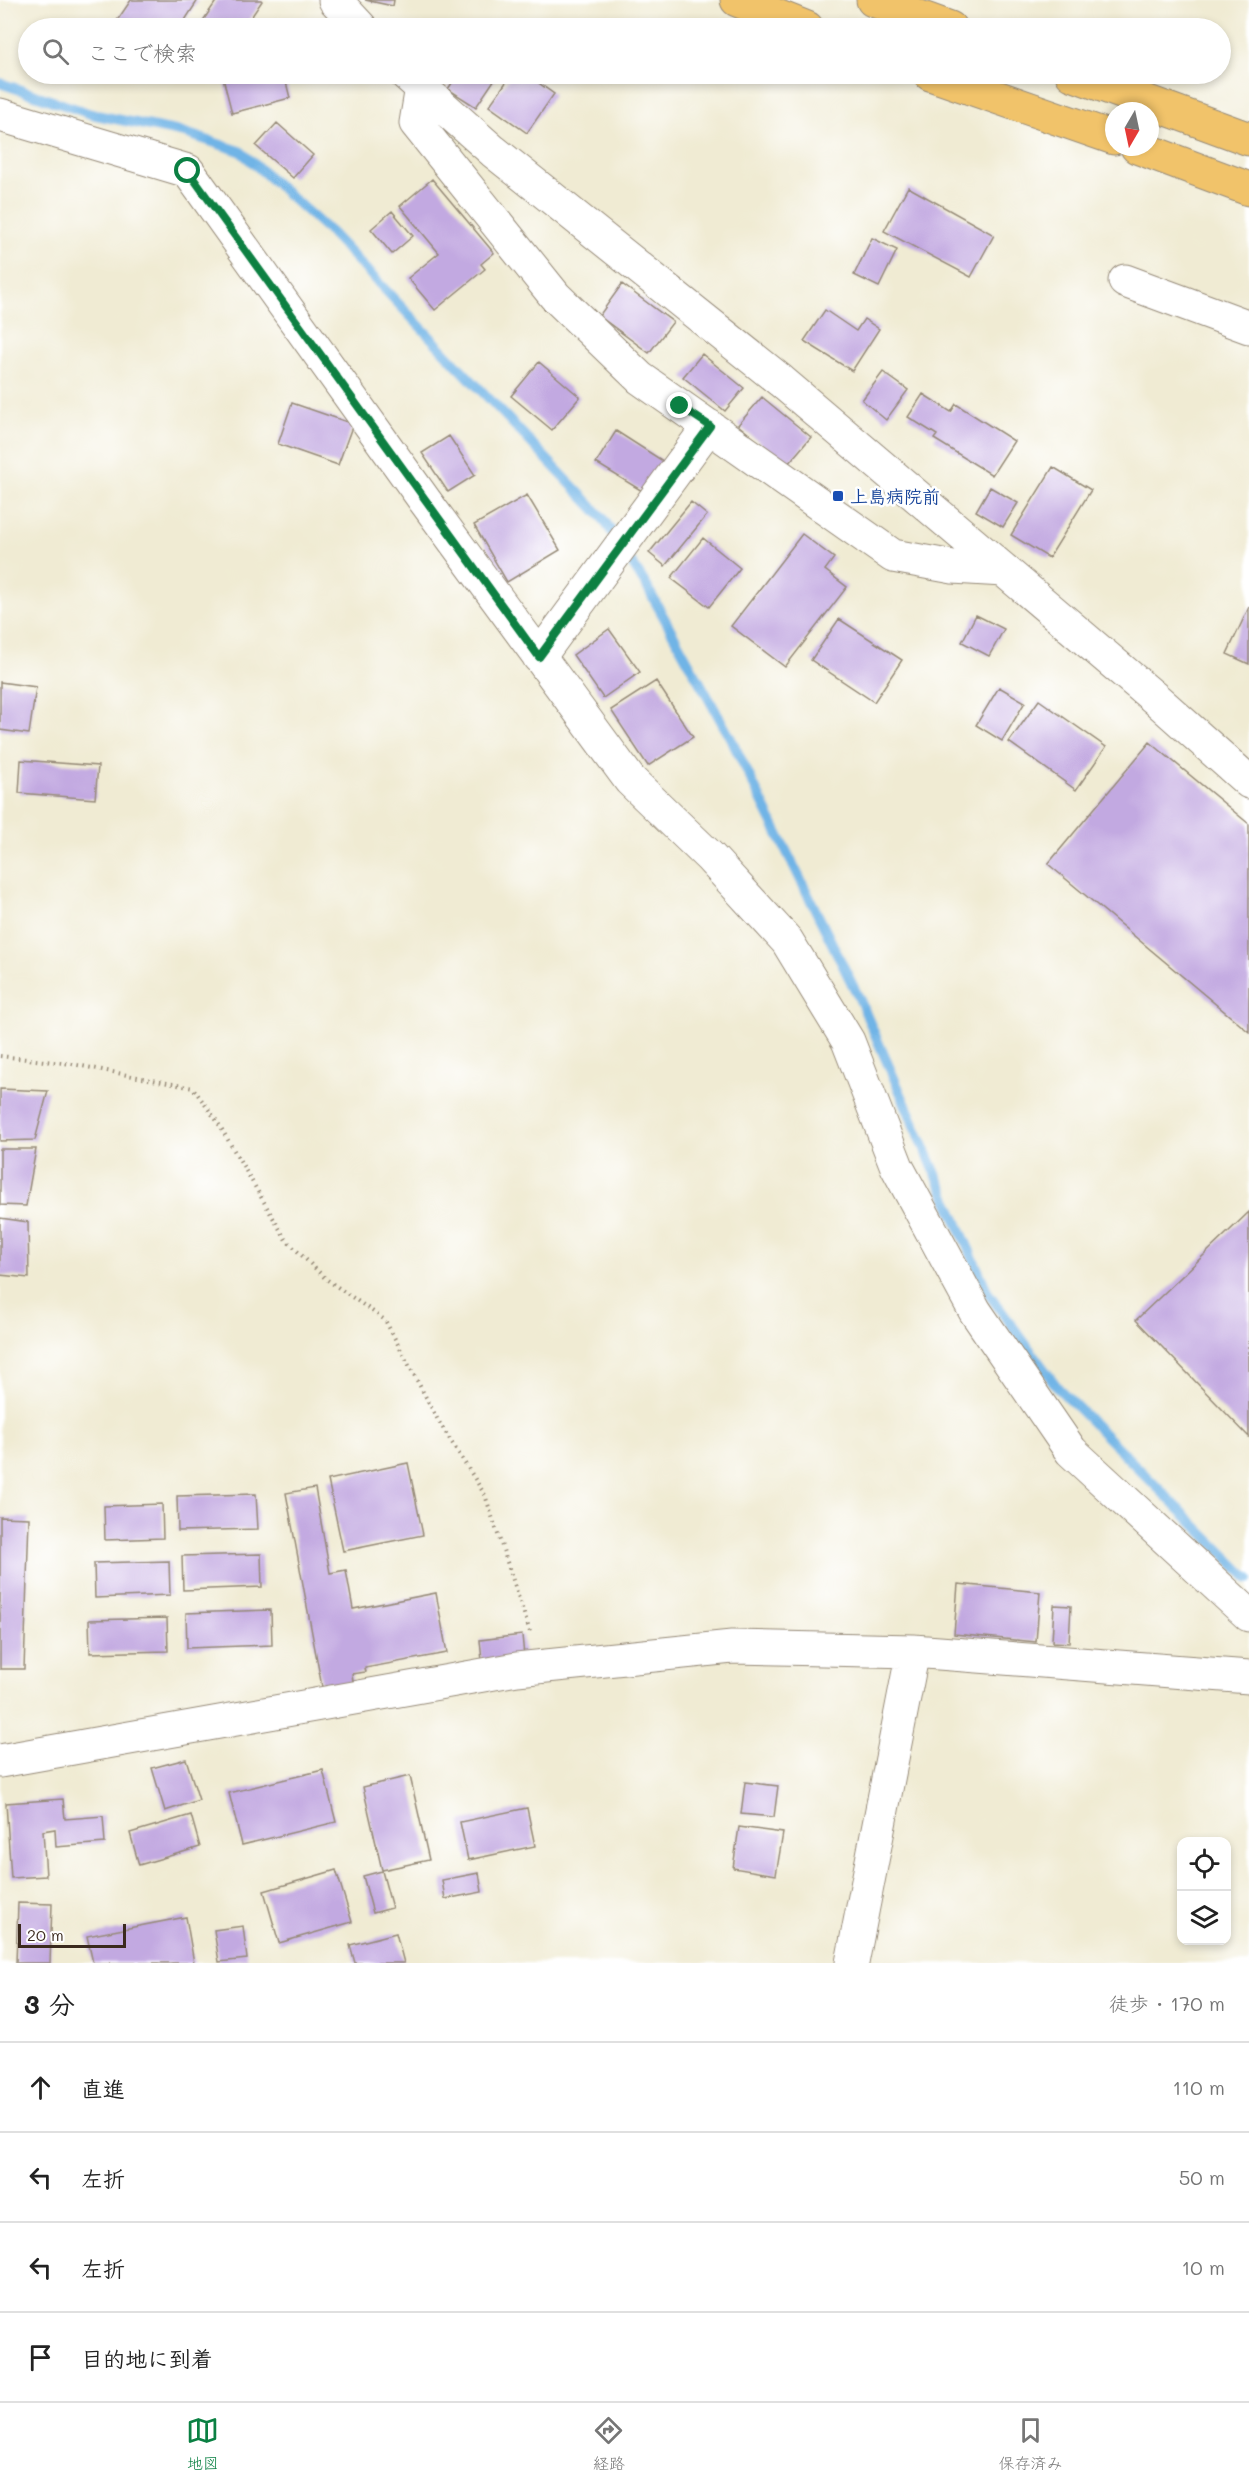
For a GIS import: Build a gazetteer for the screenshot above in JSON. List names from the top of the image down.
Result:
{
  "places": {
    "transit": ["上島病院前"]
  },
  "scale_bar": "20 m",
  "north": "bottom",
  "page": {
    "search": "ここで検索",
    "scale": "20 m",
    "heading": ["3 分", "徒歩 · 170 m"],
    "list": [
      ["直進", "110 m"],
      ["左折", "50 m"],
      ["左折", "10 m"],
      "目的地に到着"
    ],
    "nav": ["地図", "経路", "保存済み"]
  }
}
